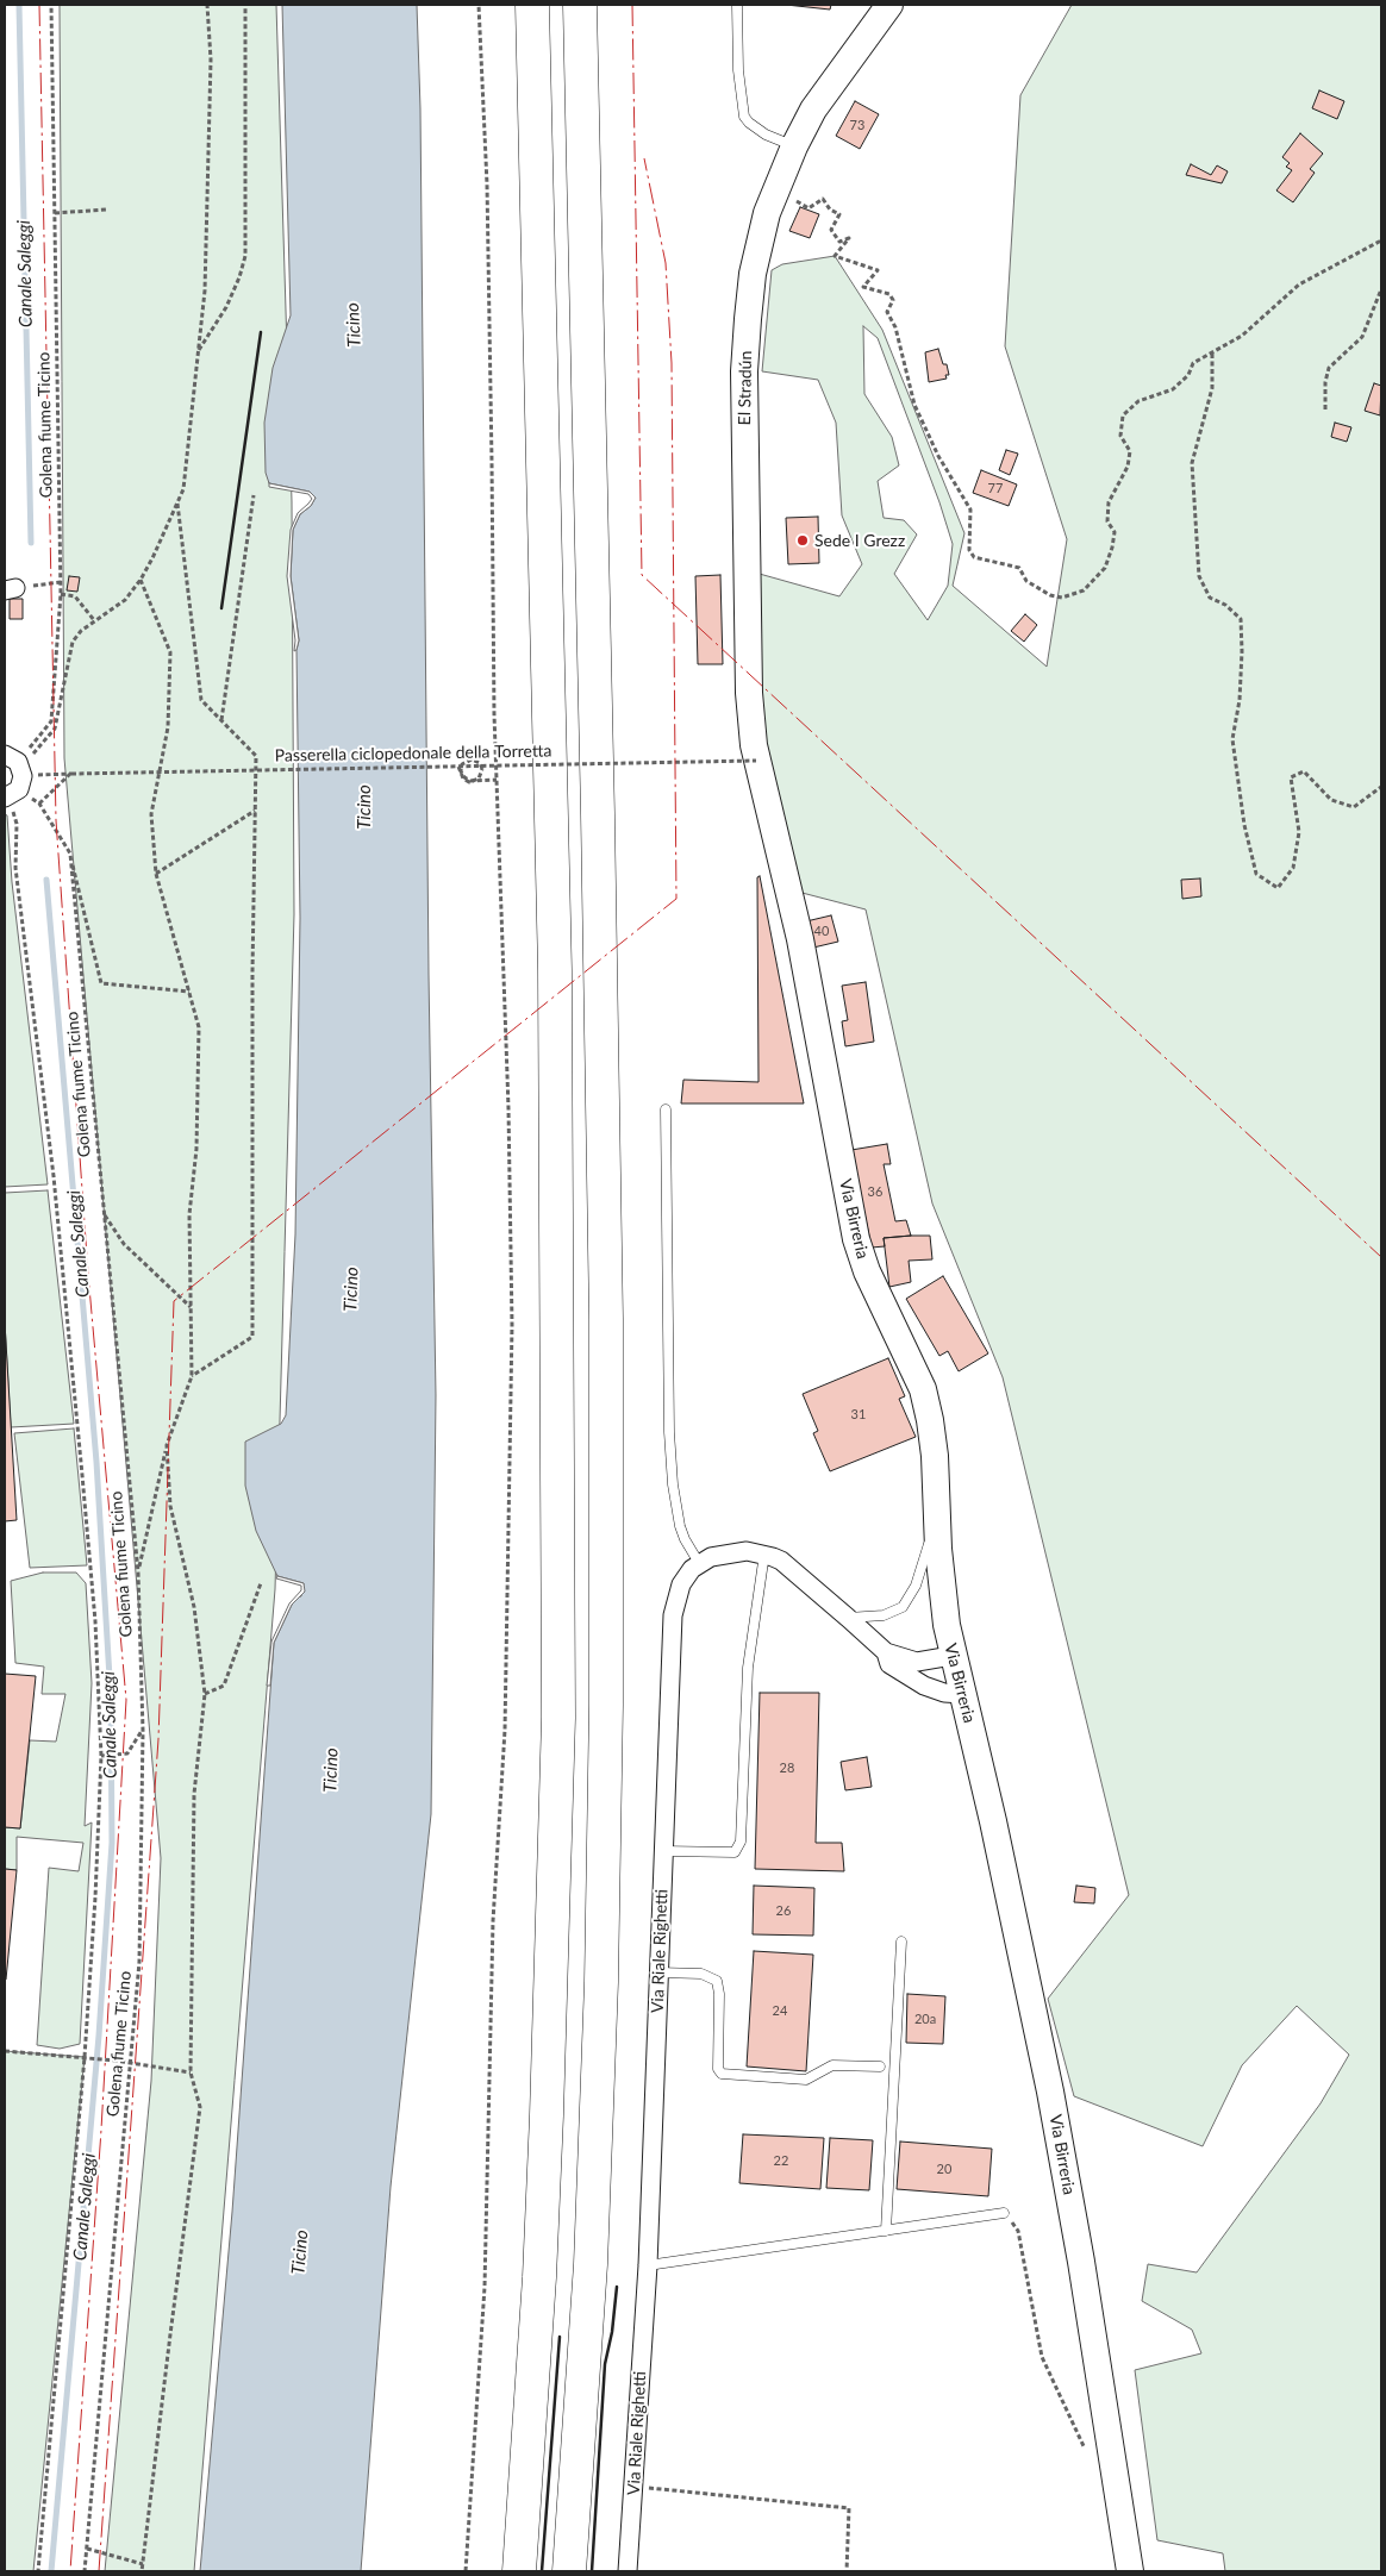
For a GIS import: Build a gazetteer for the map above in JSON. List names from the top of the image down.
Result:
{
  "streets": {
    "street": ["El Stradún", "Via Birreria", "Via Riale Righetti"],
    "path": ["Golena fiume Ticino", "Passerella ciclopedonale della Torretta"]
  },
  "crossings": [
    ["El Stradún", "Passerella ciclopedonale della Torretta"],
    ["El Stradún", "Via Birreria"],
    ["Golena fiume Ticino", "Passerella ciclopedonale della Torretta"]
  ],
  "water": ["Canale Saleggi", "Ticino"],
  "places": ["Sede I Grezz"],
  "house_numbers": [
    "73",
    "77",
    "40",
    "36",
    "31",
    "28",
    "26",
    "24",
    "20a",
    "22",
    "20"
  ]
}
